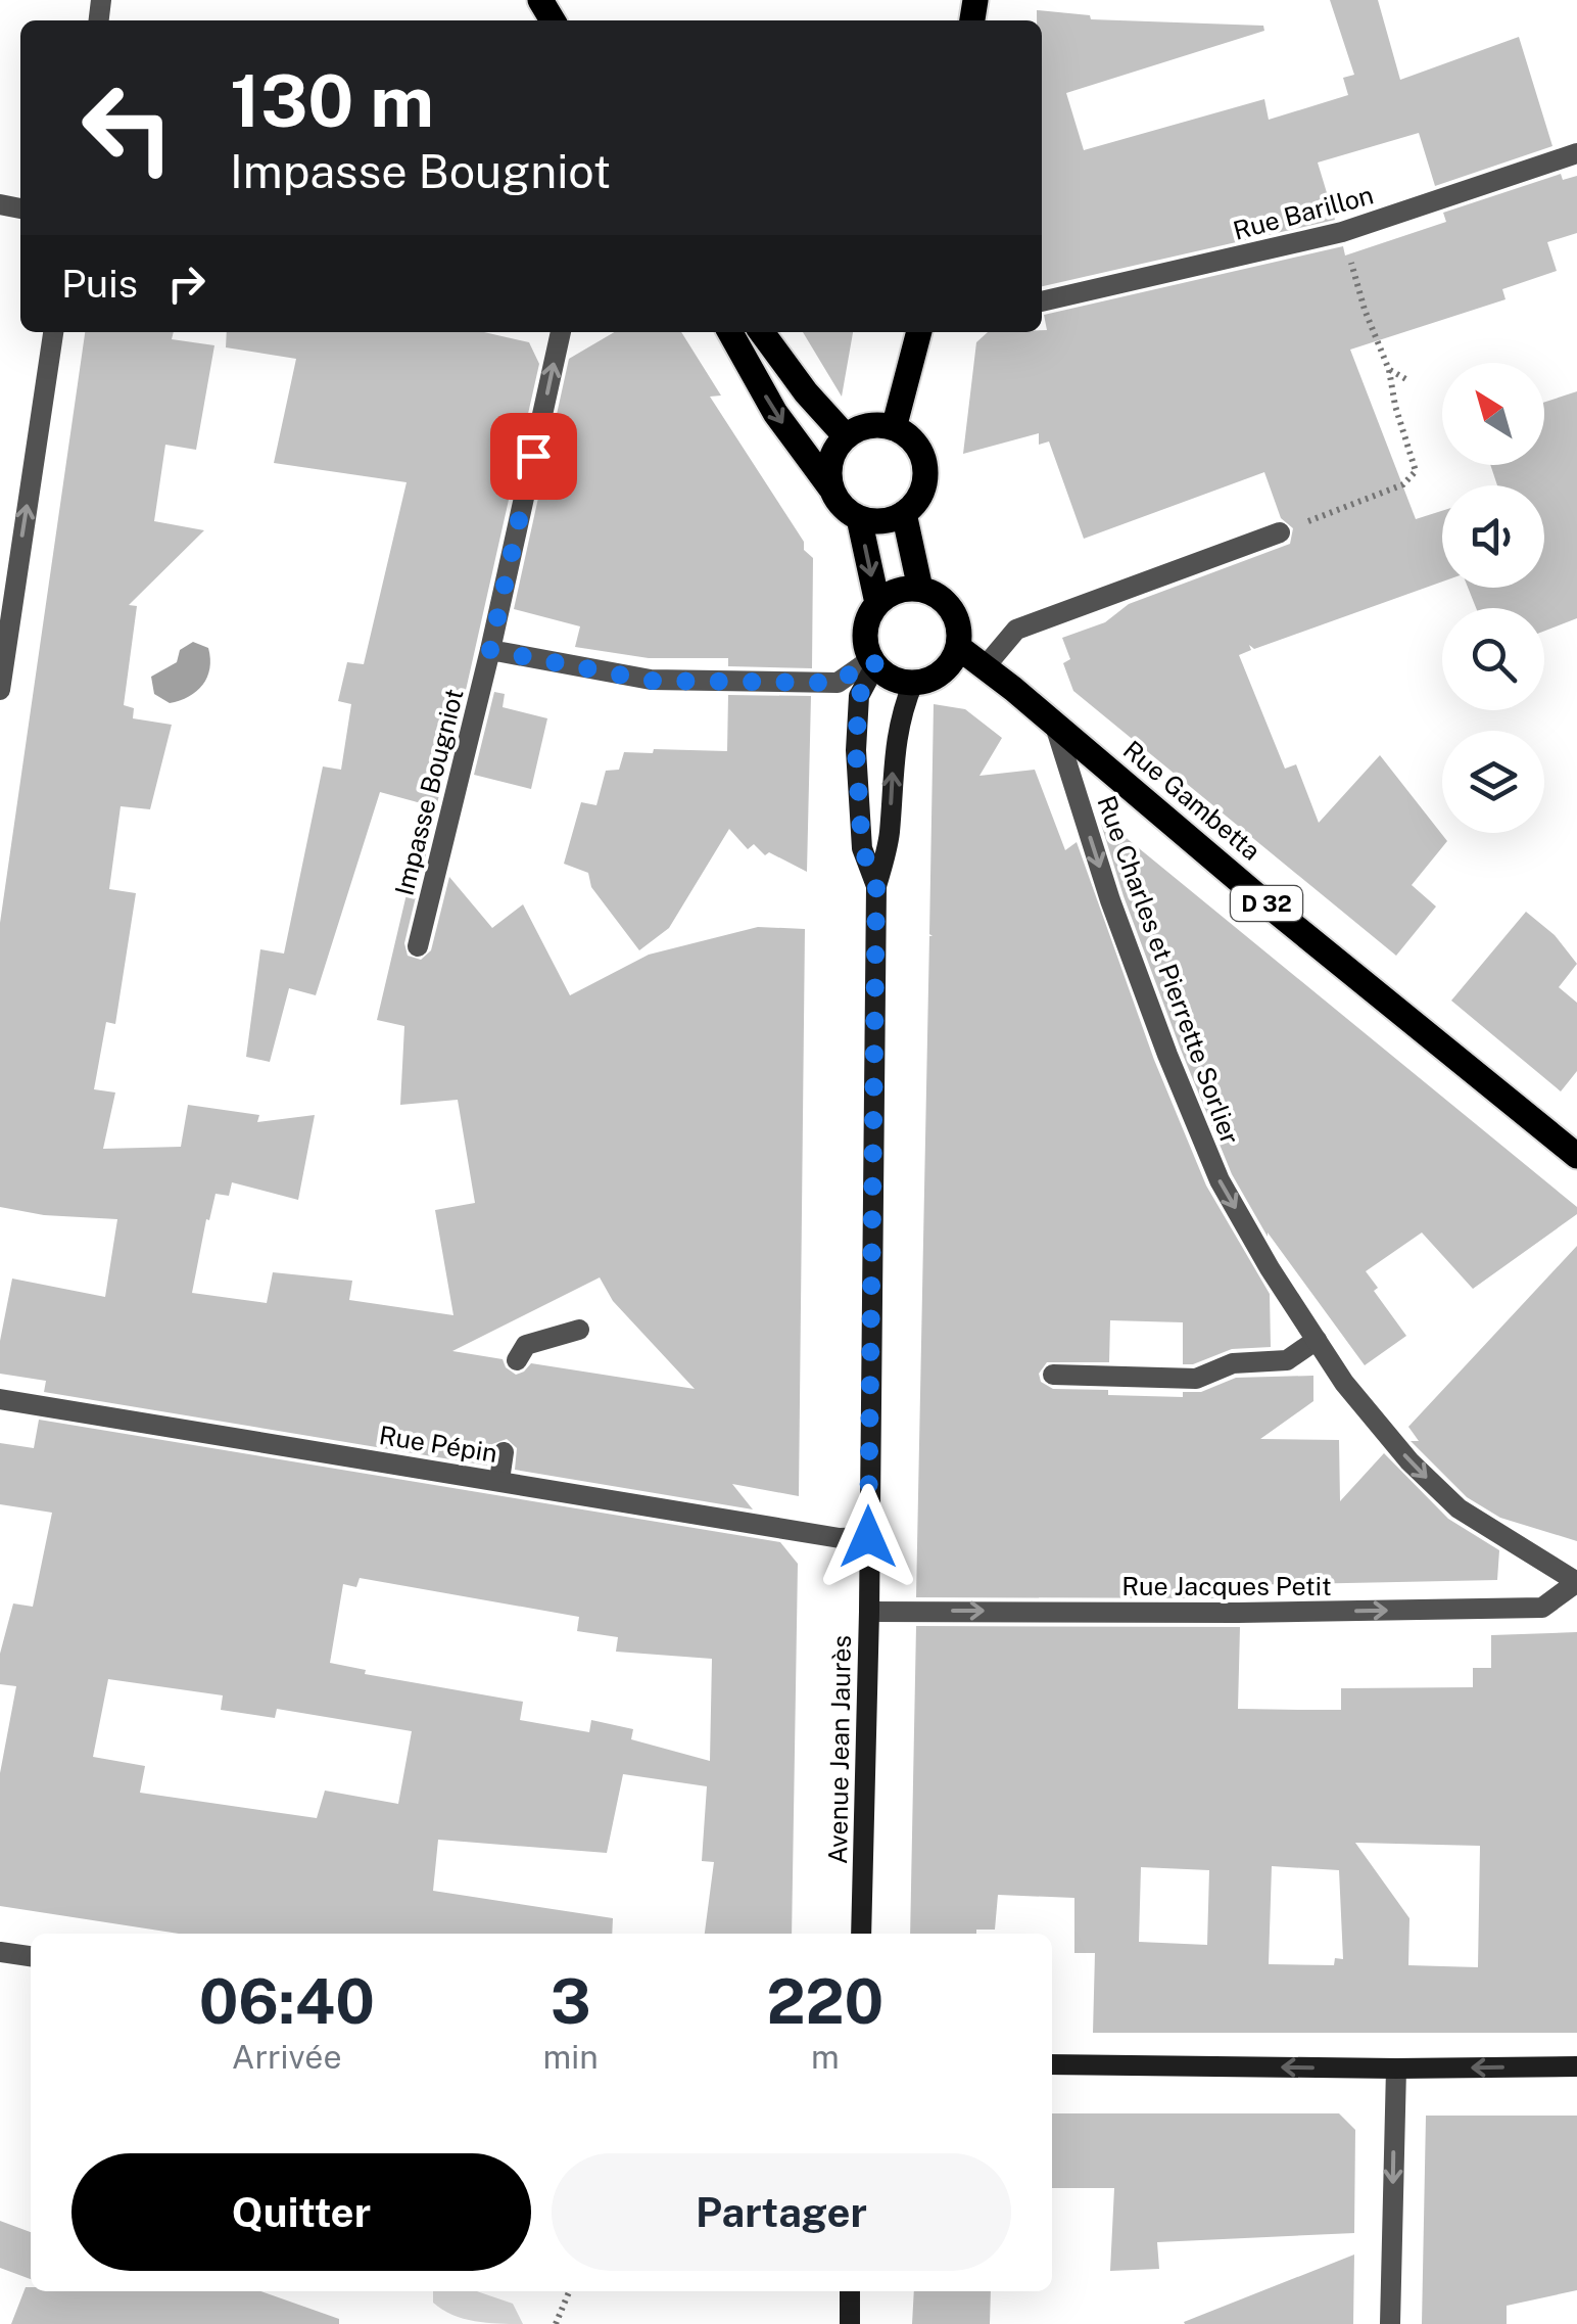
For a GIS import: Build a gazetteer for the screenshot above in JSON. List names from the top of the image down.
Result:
{
  "streets": {
    "main road": ["Rue Gambetta", "D 32", "Avenue Jean Jaurès"],
    "street": [
      "Rue Barillon",
      "Impasse Bougniot",
      "Rue Charles et Pierrette Sorlier",
      "Rue Pépin",
      "Rue Jacques Petit"
    ]
  },
  "crossings": [
    ["Rue Gambetta", "Rue Charles et Pierrette Sorlier"],
    ["Rue Gambetta", "Avenue Jean Jaurès"],
    ["Rue Charles et Pierrette Sorlier", "Rue Jacques Petit"],
    ["Rue Pépin", "Avenue Jean Jaurès"],
    ["Rue Jacques Petit", "Avenue Jean Jaurès"]
  ],
  "one_way": ["Impasse Bougniot", "Rue Charles et Pierrette Sorlier", "Rue Jacques Petit"],
  "north": "top left",
  "page": {
    "turn": ["130 m", "Impasse Bougniot"],
    "then": "Puis",
    "eta": [
      "06:40",
      "Arrivée",
      "3",
      "min",
      "220",
      "m"
    ],
    "buttons": ["Quitter", "Partager"]
  }
}
